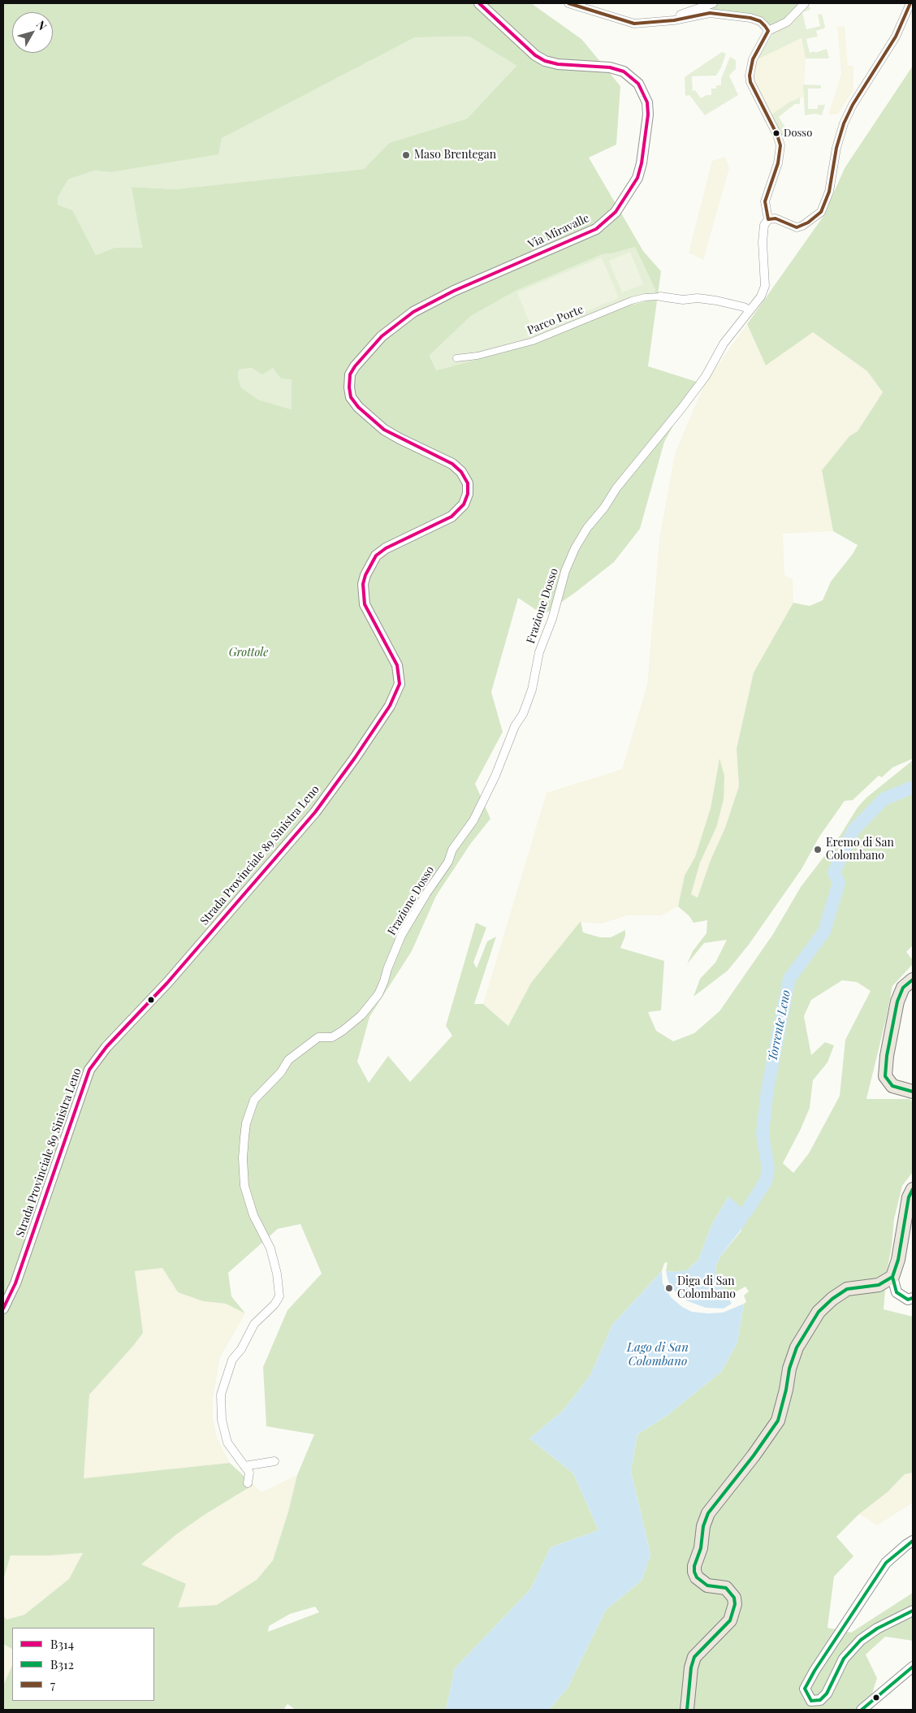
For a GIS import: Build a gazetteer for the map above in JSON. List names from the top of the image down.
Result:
{
  "streets": {
    "street": [
      "Via Miravalle",
      "Parco Porte",
      "Frazione Dosso",
      "Strada Provinciale 89 Sinistra Leno"
    ]
  },
  "crossings": [
    ["Via Miravalle", "Strada Provinciale 89 Sinistra Leno"]
  ],
  "water": ["Torrente Leno", "Lago di San Colombano"],
  "parks": ["Grottole"],
  "places": [
    "Dosso",
    "Maso Brentegan",
    "Eremo di San Colombano",
    "Diga di San Colombano"
  ],
  "lines": ["transit line B314", "transit line 7", "transit line B312"],
  "legend": ["B314", "B312", "7"],
  "north": "top right"
}
